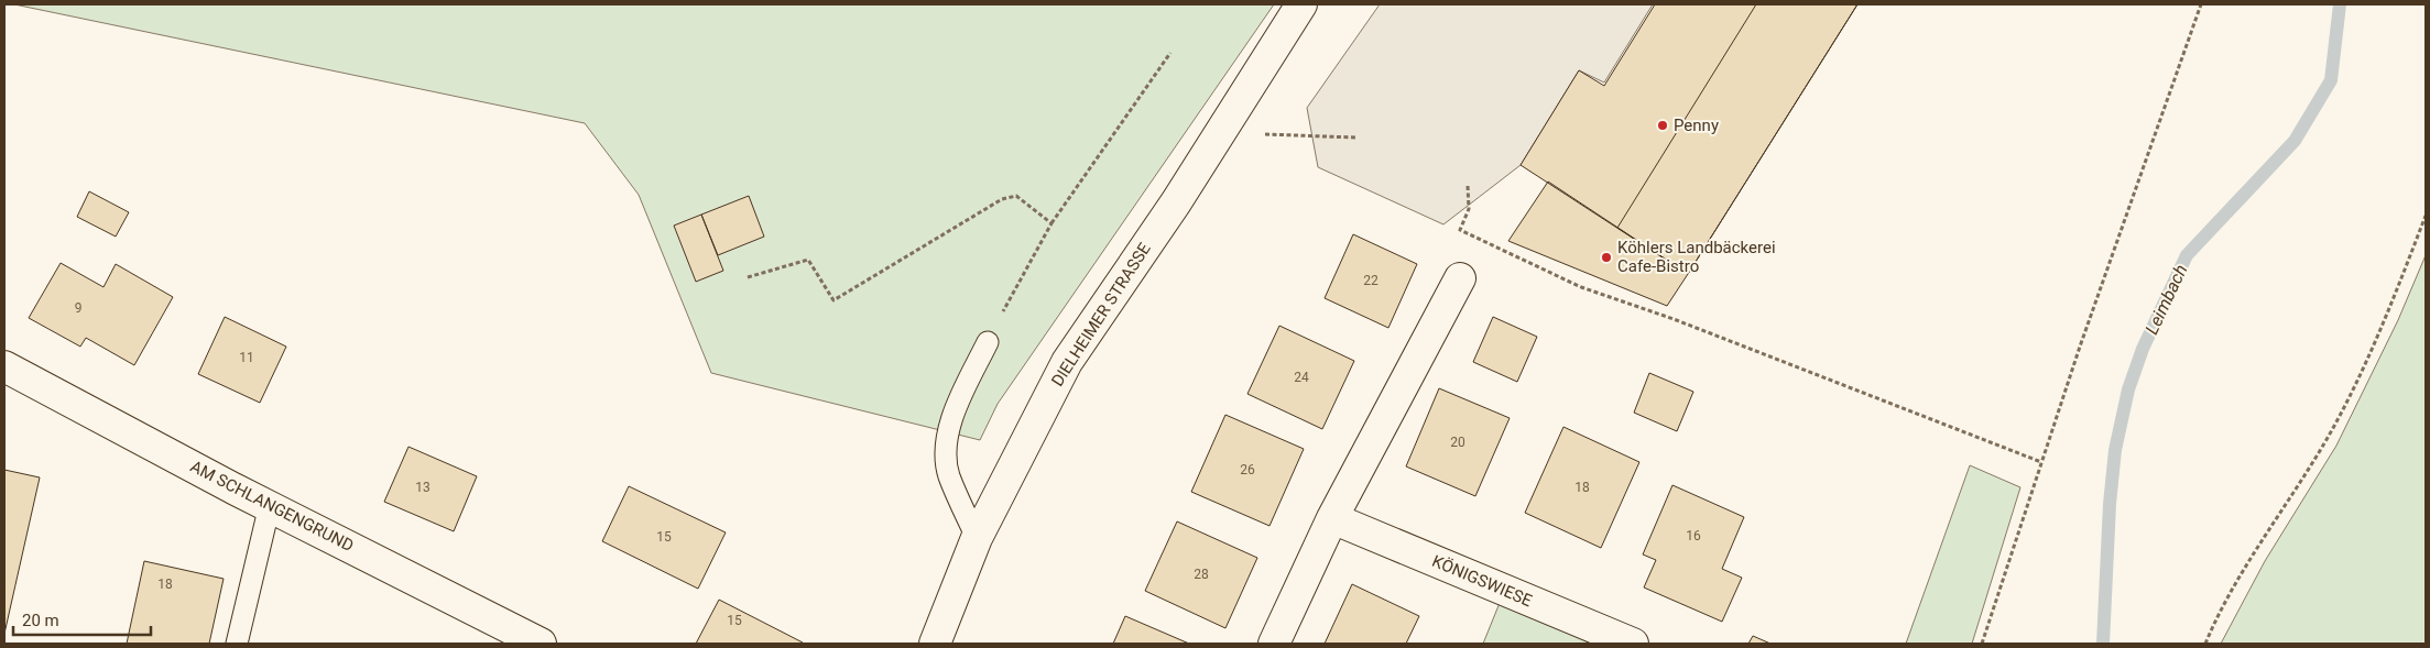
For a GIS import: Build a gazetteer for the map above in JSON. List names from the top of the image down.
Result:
{
  "streets": {
    "street": ["DIELHEIMER STRASSE", "AM SCHLANGENGRUND", "KÖNIGSWIESE"]
  },
  "water": ["Leimbach"],
  "places": ["Penny", "Köhlers Landbäckerei Cafe-Bistro"],
  "house_numbers": [
    "22",
    "9",
    "11",
    "24",
    "20",
    "26",
    "13",
    "18",
    "16",
    "15",
    "28",
    "18",
    "15"
  ],
  "scale_bar": "20 m"
}
